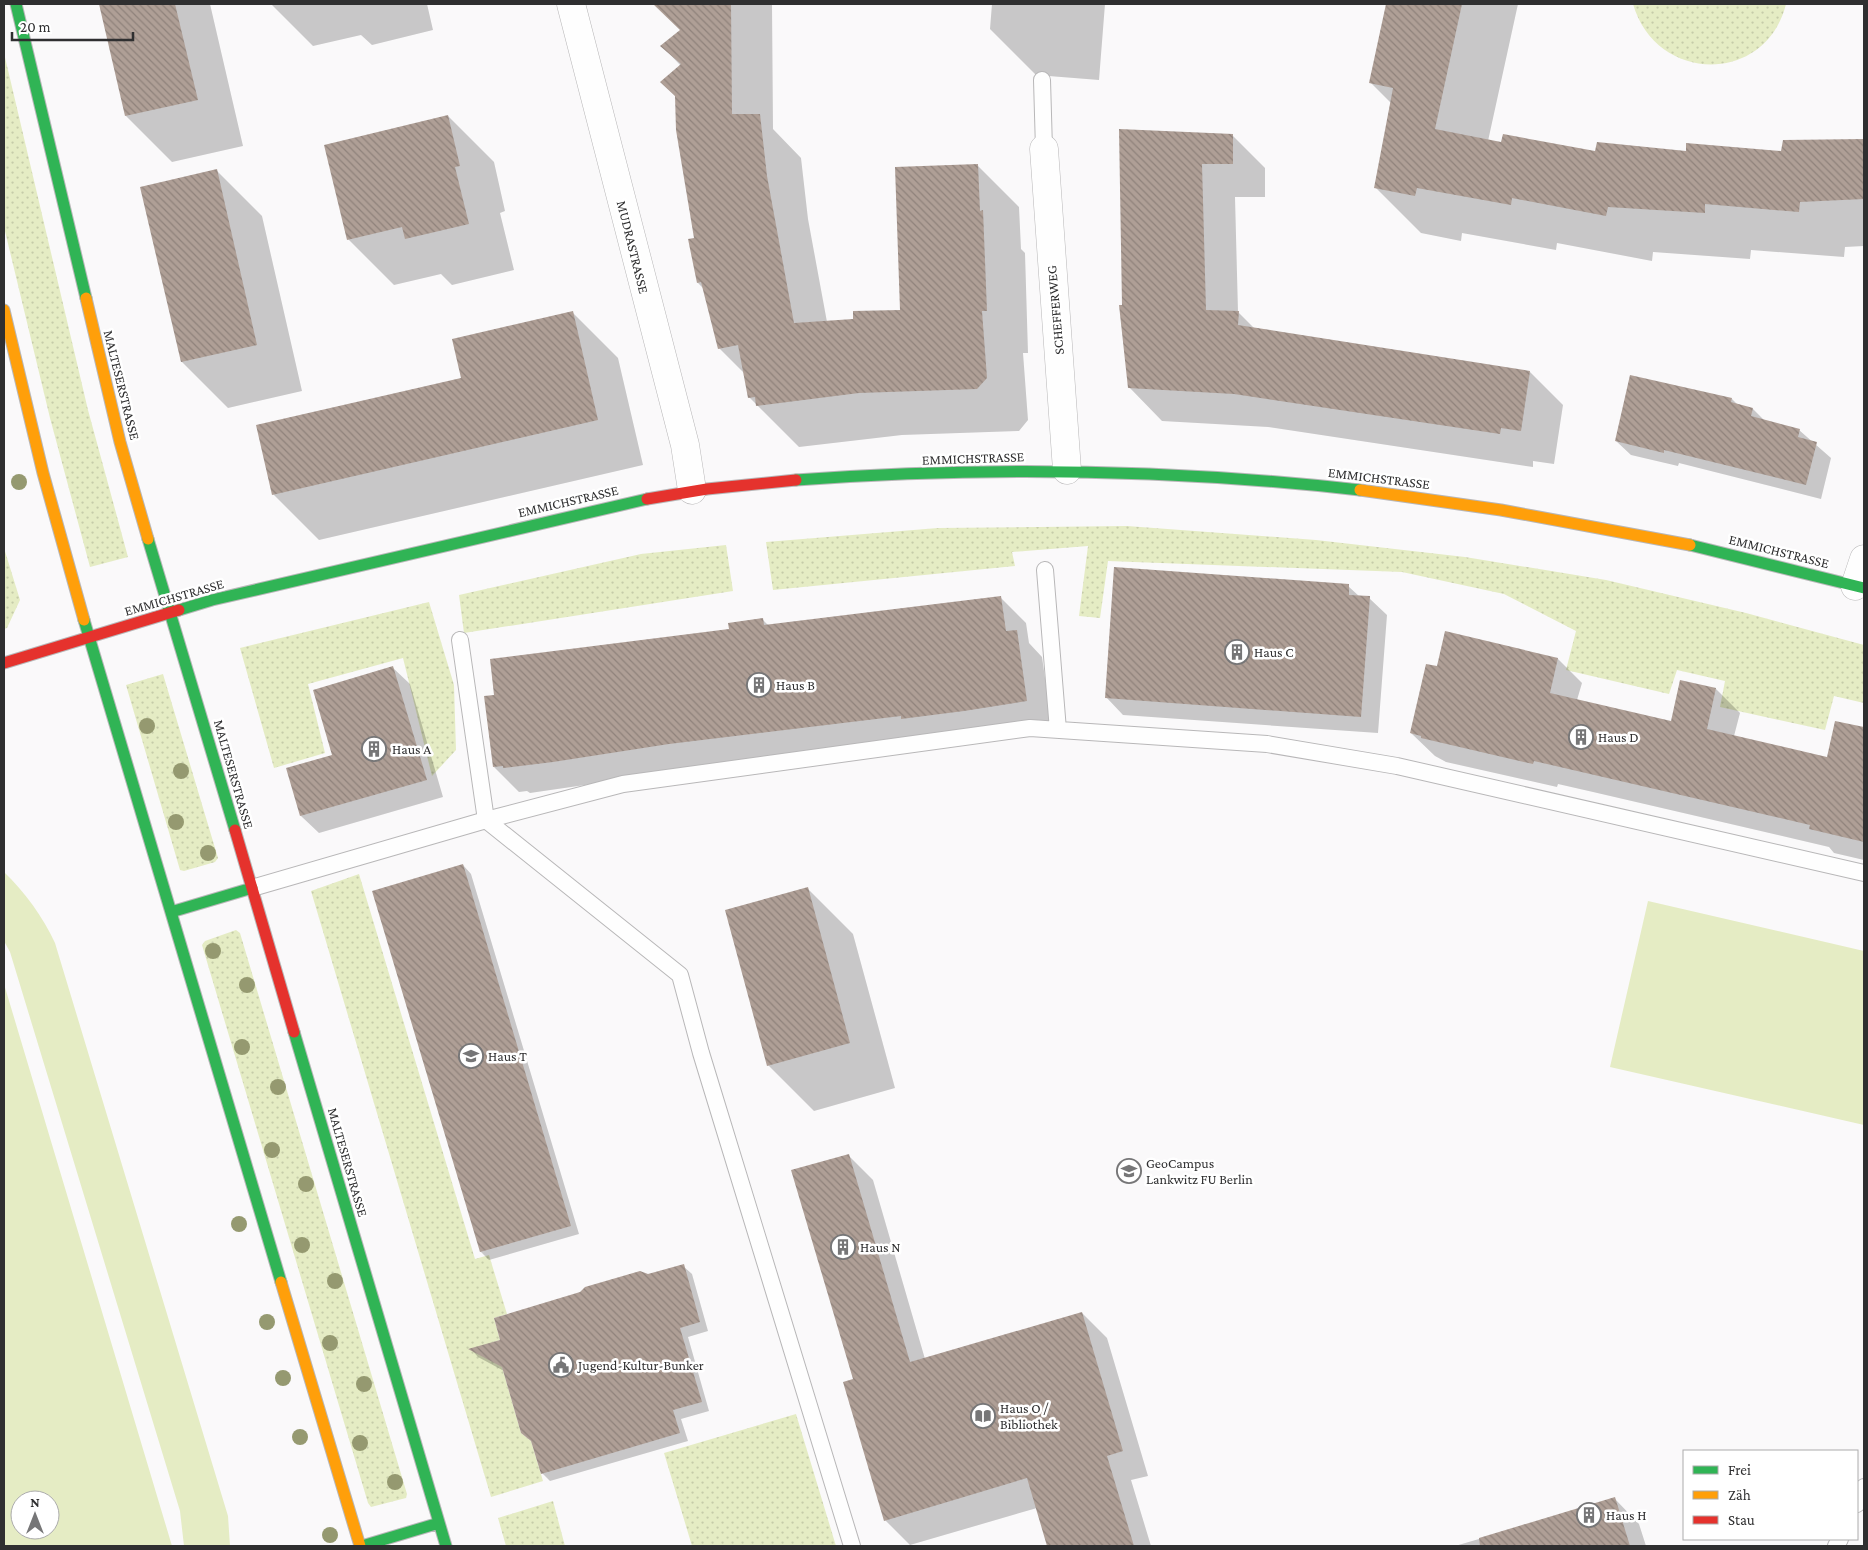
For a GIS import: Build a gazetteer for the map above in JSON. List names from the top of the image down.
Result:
{
  "streets": {
    "main road": ["MALTESERSTRASSE", "EMMICHSTRASSE"],
    "street": ["MUDRASTRASSE", "SCHEFFERWEG"]
  },
  "crossings": [
    ["MUDRASTRASSE", "EMMICHSTRASSE"],
    ["SCHEFFERWEG", "EMMICHSTRASSE"],
    ["MALTESERSTRASSE", "EMMICHSTRASSE"]
  ],
  "places": {
    "building": [
      "Haus C",
      "Haus B",
      "Haus D",
      "Haus A",
      "Haus N",
      "Haus H"
    ],
    "school or university": ["Haus T", "GeoCampus Lankwitz FU Berlin"],
    "public building": ["Jugend-Kultur-Bunker"],
    "library": ["Haus O / Bibliothek"]
  },
  "legend": ["Frei", "Zäh", "Stau"],
  "scale_bar": "20 m",
  "north": "top"
}
